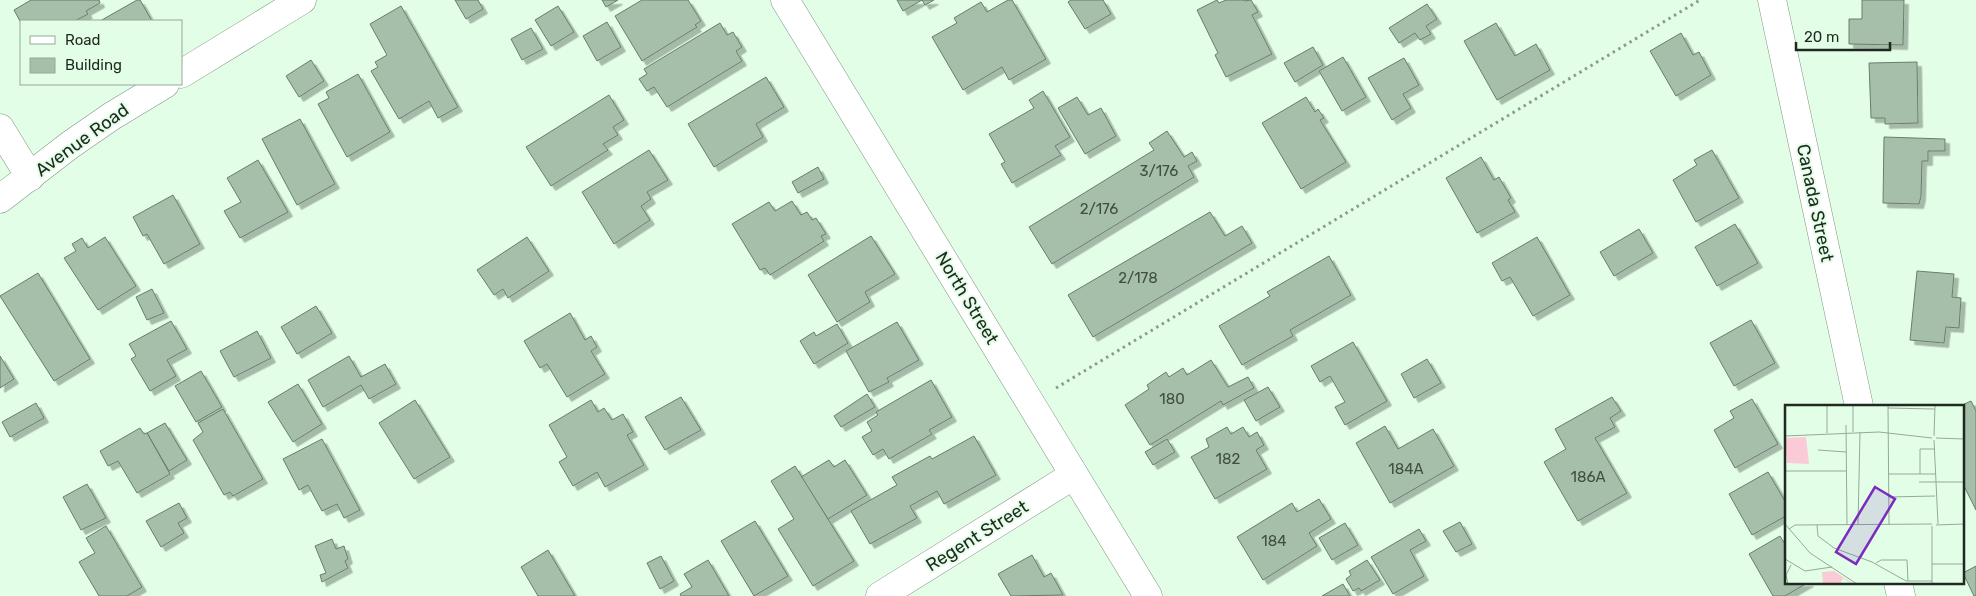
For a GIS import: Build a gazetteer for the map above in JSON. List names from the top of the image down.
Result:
{
  "streets": {
    "street": [
      "Avenue Road",
      "Canada Street",
      "North Street",
      "Regent Street"
    ]
  },
  "crossings": [
    ["North Street", "Regent Street"]
  ],
  "house_numbers": [
    "3/176",
    "2/176",
    "2/178",
    "180",
    "182",
    "184A",
    "186A",
    "184"
  ],
  "legend": ["Road", "Building"],
  "scale_bar": "20 m"
}
